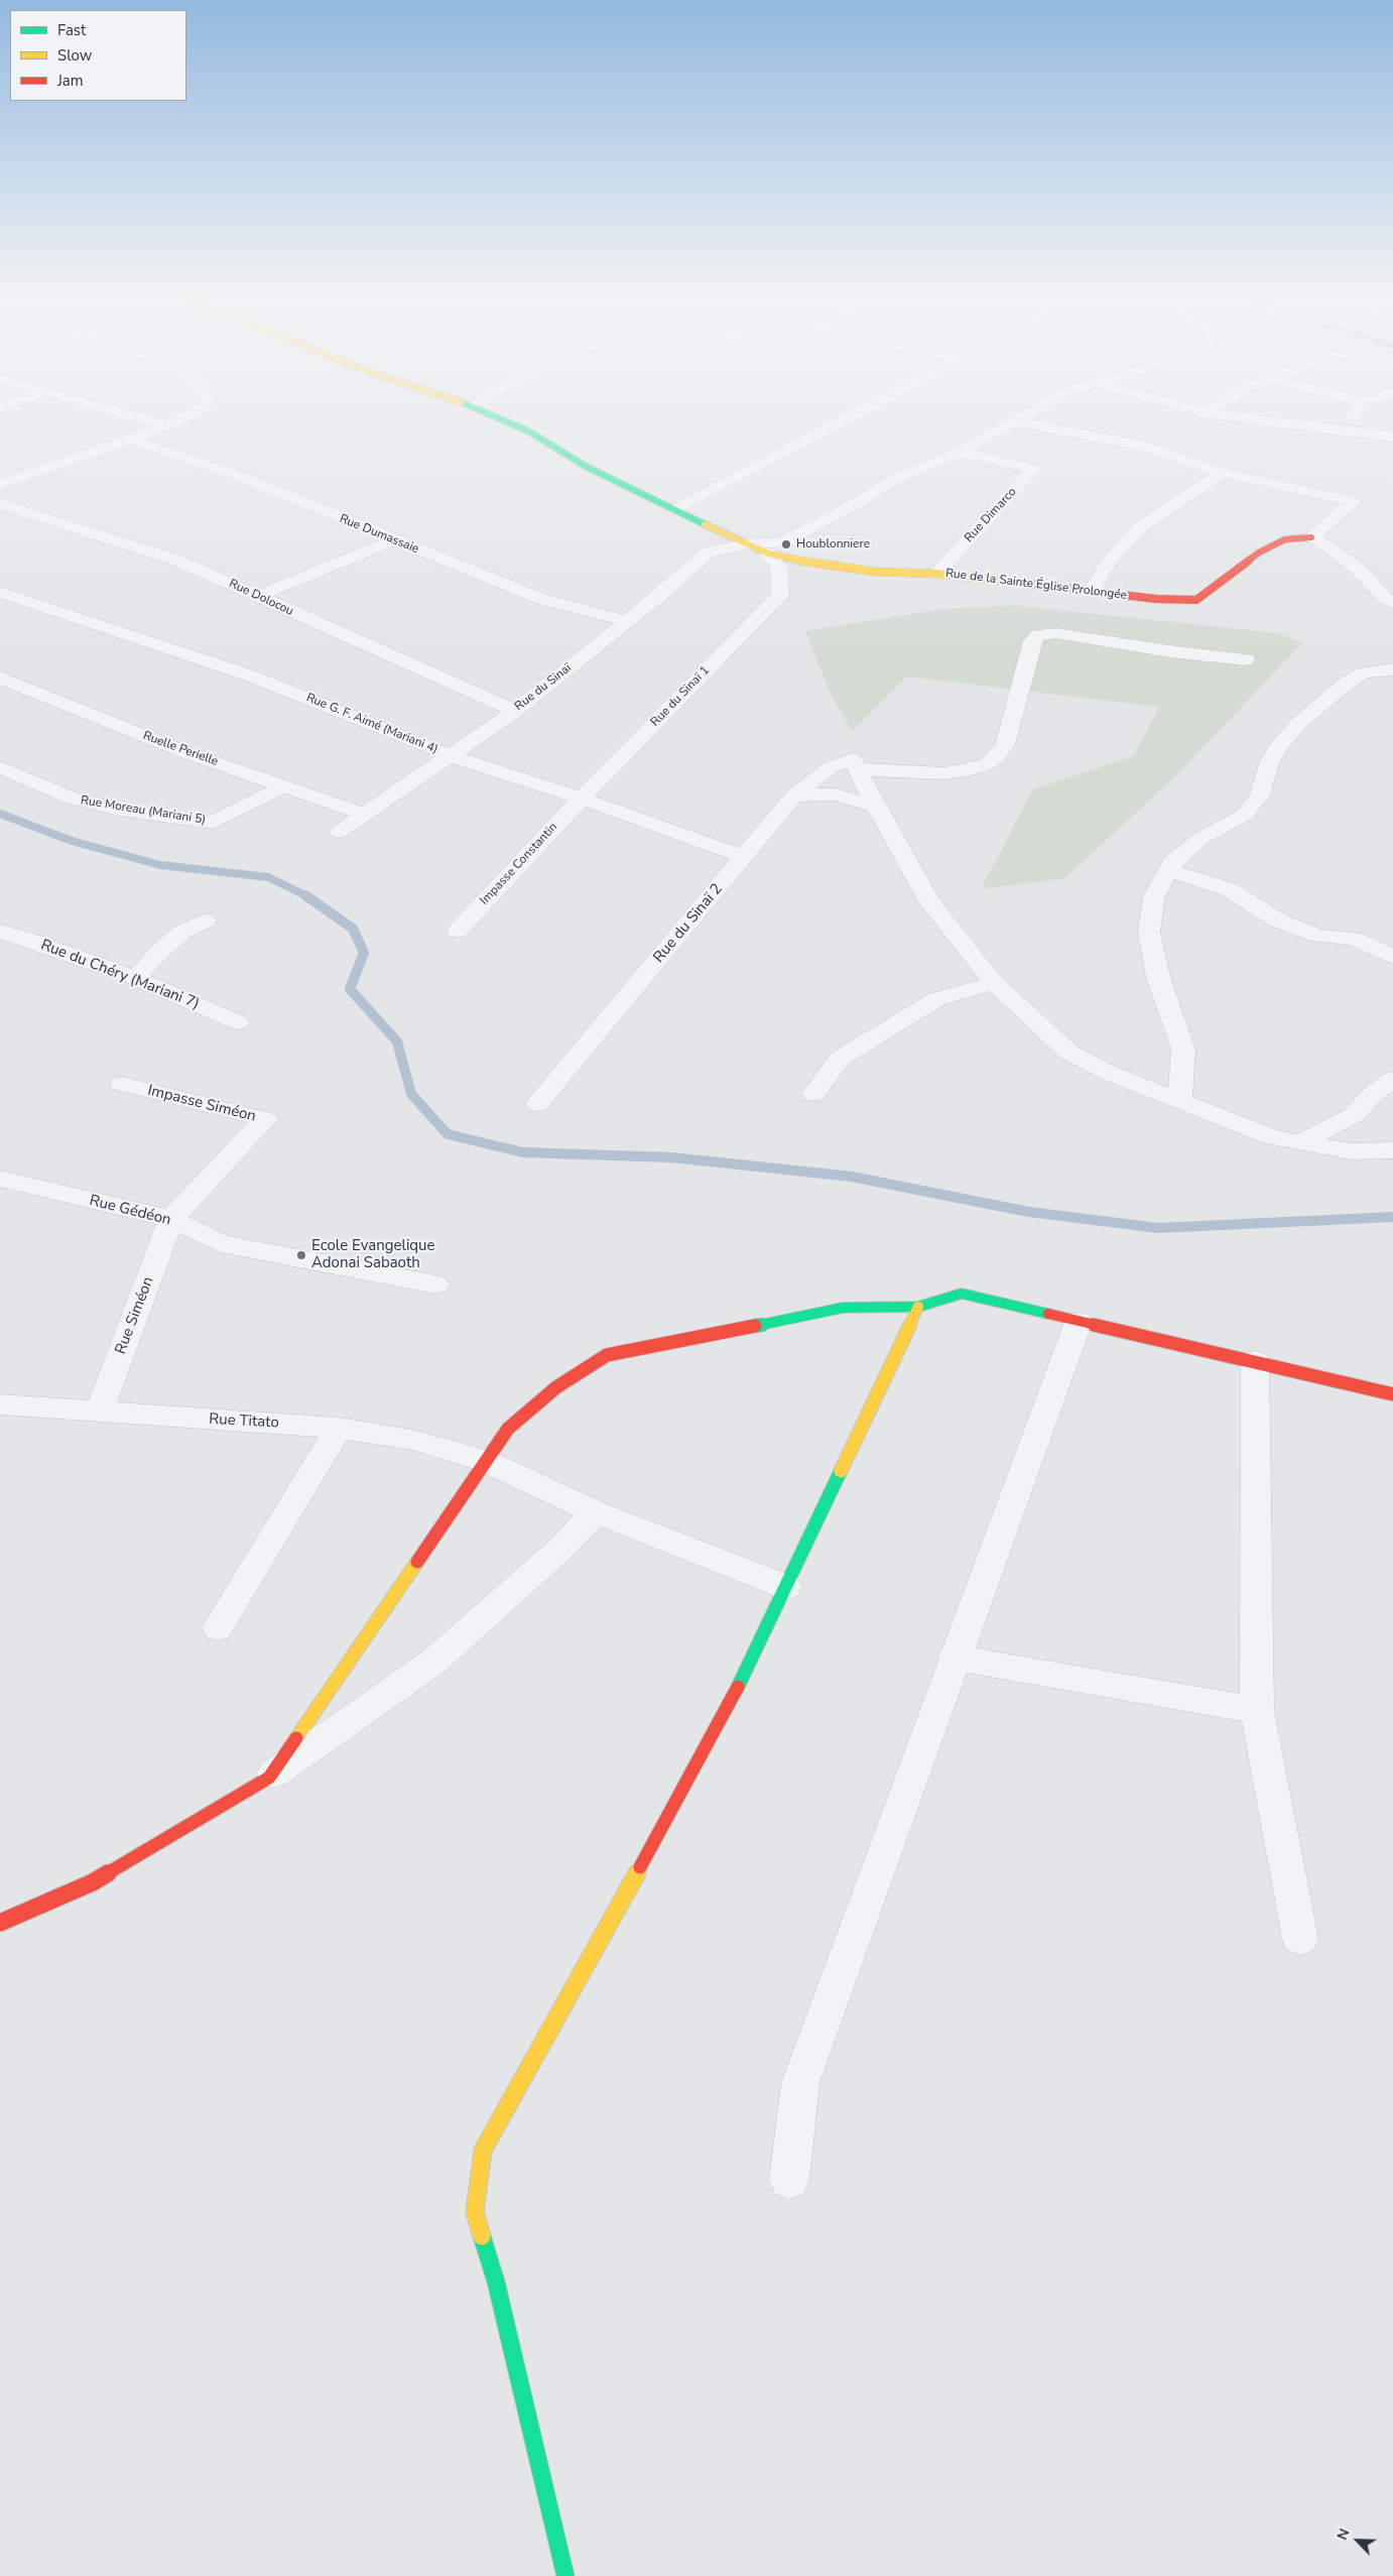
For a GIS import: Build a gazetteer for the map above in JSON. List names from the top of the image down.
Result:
{
  "streets": {
    "street": [
      "Rue Dimarco",
      "Rue Dumassaie",
      "Rue de la Sainte Église Prolongée",
      "Rue Dolocou",
      "Rue du Sinaï",
      "Rue du Sinaï 1",
      "Rue G. F. Aimé (Mariani 4)",
      "Ruelle Perielle",
      "Rue Moreau (Mariani 5)",
      "Impasse Constantin",
      "Rue du Sinaï 2",
      "Rue du Chéry (Mariani 7)",
      "Impasse Siméon",
      "Rue Gédéon",
      "Rue Siméon",
      "Rue Titato"
    ]
  },
  "crossings": [
    ["Rue Dimarco", "Rue de la Sainte Église Prolongée"],
    ["Rue Dimarco", "Rue du Sinaï"],
    ["Rue Dumassaie", "Rue du Sinaï"],
    ["Rue de la Sainte Église Prolongée", "Rue du Sinaï"],
    ["Rue de la Sainte Église Prolongée", "Rue du Sinaï 1"],
    ["Rue Dolocou", "Rue du Sinaï"],
    ["Rue du Sinaï", "Rue G. F. Aimé (Mariani 4)"],
    ["Rue du Sinaï", "Ruelle Perielle"],
    ["Rue du Sinaï 1", "Rue G. F. Aimé (Mariani 4)"],
    ["Rue du Sinaï 1", "Impasse Constantin"],
    ["Rue G. F. Aimé (Mariani 4)", "Impasse Constantin"],
    ["Rue G. F. Aimé (Mariani 4)", "Rue du Sinaï 2"],
    ["Ruelle Perielle", "Rue Moreau (Mariani 5)"],
    ["Impasse Siméon", "Rue Gédéon"],
    ["Impasse Siméon", "Rue Siméon"],
    ["Rue Gédéon", "Rue Siméon"],
    ["Rue Siméon", "Rue Titato"]
  ],
  "places": ["Houblonniere", "Ecole Evangelique Adonai Sabaoth"],
  "legend": ["Fast", "Slow", "Jam"],
  "north": "top left"
}
